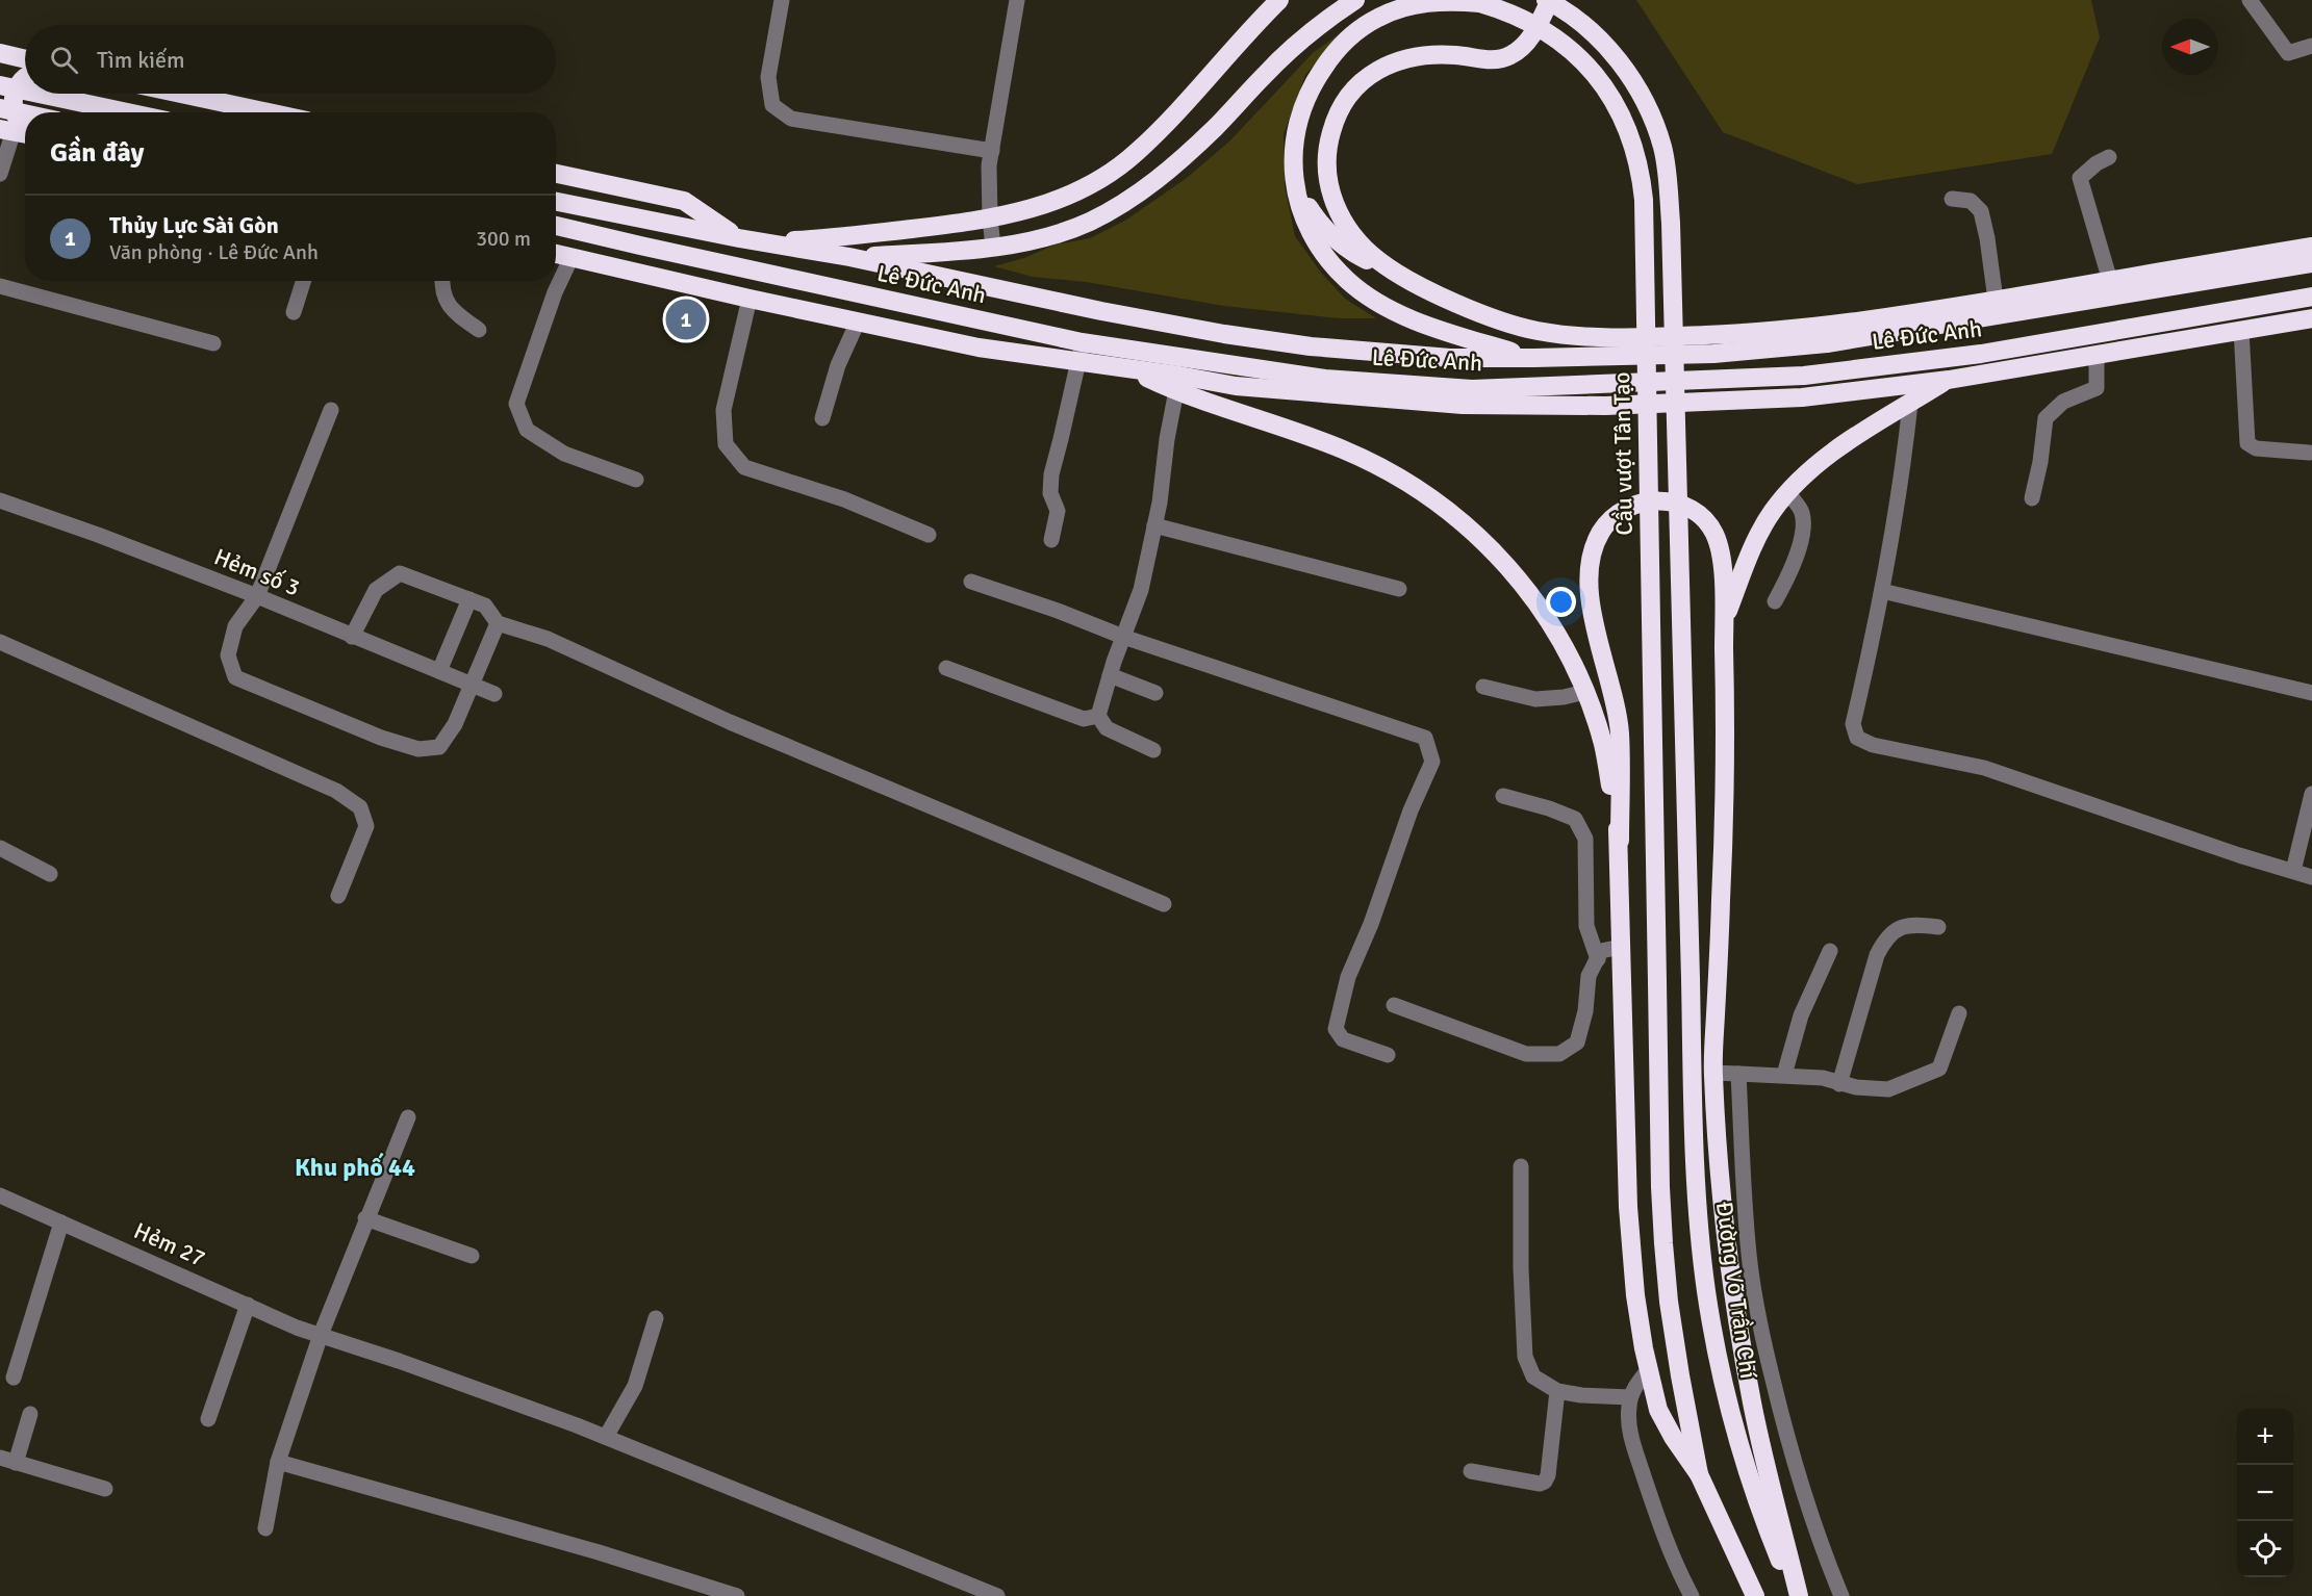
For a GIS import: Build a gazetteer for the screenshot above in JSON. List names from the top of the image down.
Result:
{
  "streets": {
    "highway": ["Lê Đức Anh", "Cầu vượt Tân Tạo", "Đường Võ Trần Chí"],
    "street": ["Hẻm số 3", "Hẻm 27"]
  },
  "crossings": [
    ["Lê Đức Anh", "Cầu vượt Tân Tạo"],
    ["Lê Đức Anh", "Đường Võ Trần Chí"]
  ],
  "districts": ["Khu phố 44"],
  "north": "left",
  "page": {
    "search": "Tìm kiếm",
    "heading": "Gần đây",
    "list": [
      {
        "mark": "1",
        "name": "Thủy Lực Sài Gòn",
        "note": "Văn phòng · Lê Đức Anh",
        "value": "300 m"
      }
    ],
    "pins": "1",
    "map_buttons": ["+", "−"]
  }
}
